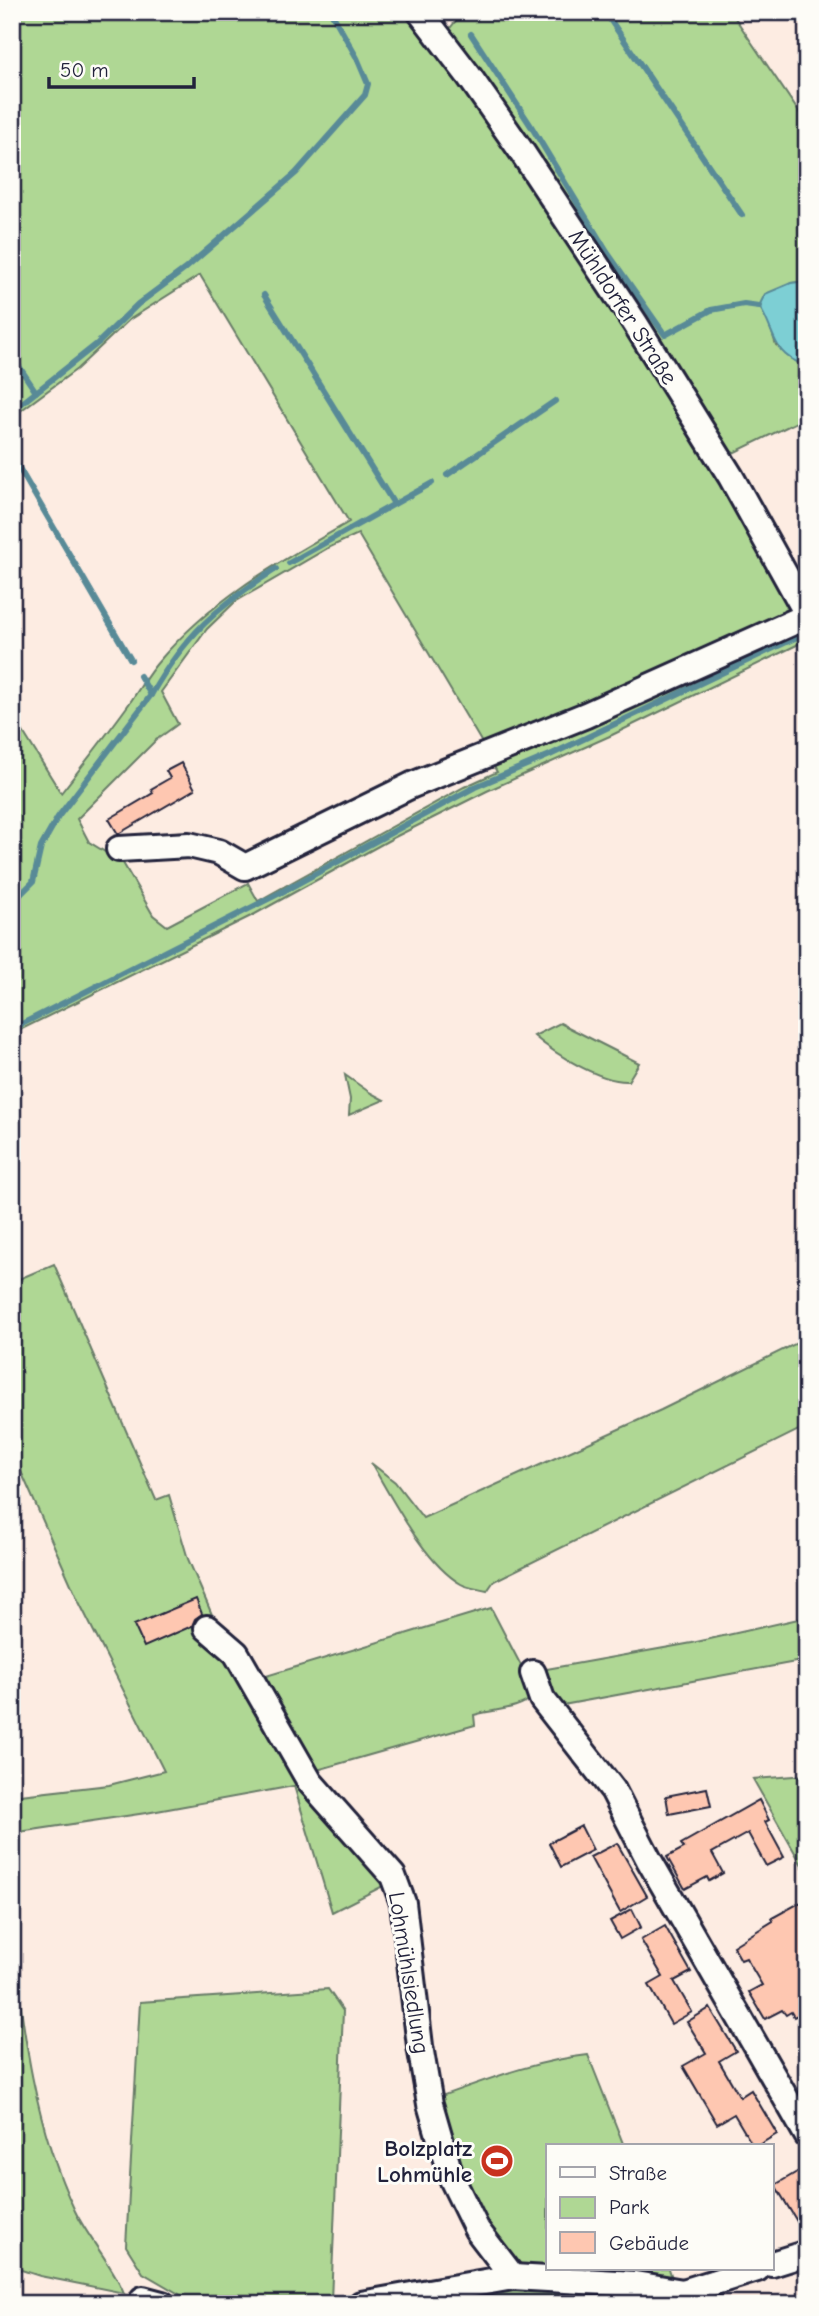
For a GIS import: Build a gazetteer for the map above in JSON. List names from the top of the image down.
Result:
{
  "streets": {
    "street": ["Mühldorfer Straße", "Lohmühlsiedlung"]
  },
  "places": {
    "sports": ["Bolzplatz Lohmühle"]
  },
  "legend": ["Straße", "Park", "Gebäude"],
  "scale_bar": "50 m"
}
